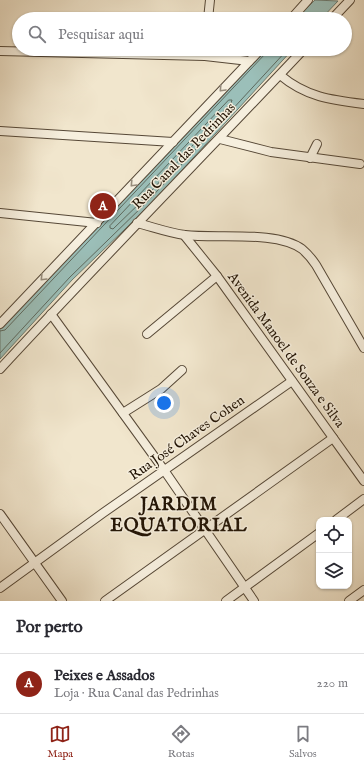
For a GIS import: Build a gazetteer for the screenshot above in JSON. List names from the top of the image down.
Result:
{
  "streets": {
    "street": ["Rua Canal das Pedrinhas", "Avenida Manoel de Souza e Silva", "Rua José Chaves Cohen"]
  },
  "crossings": [
    ["Avenida Manoel de Souza e Silva", "Rua José Chaves Cohen"]
  ],
  "districts": ["JARDIM EQUATORIAL"],
  "page": {
    "search": "Pesquisar aqui",
    "pins": "A",
    "heading": "Por perto",
    "list": [
      {
        "mark": "A",
        "name": "Peixes e Assados",
        "note": "Loja · Rua Canal das Pedrinhas",
        "value": "220 m"
      }
    ],
    "nav": ["Mapa", "Rotas", "Salvos"]
  }
}
